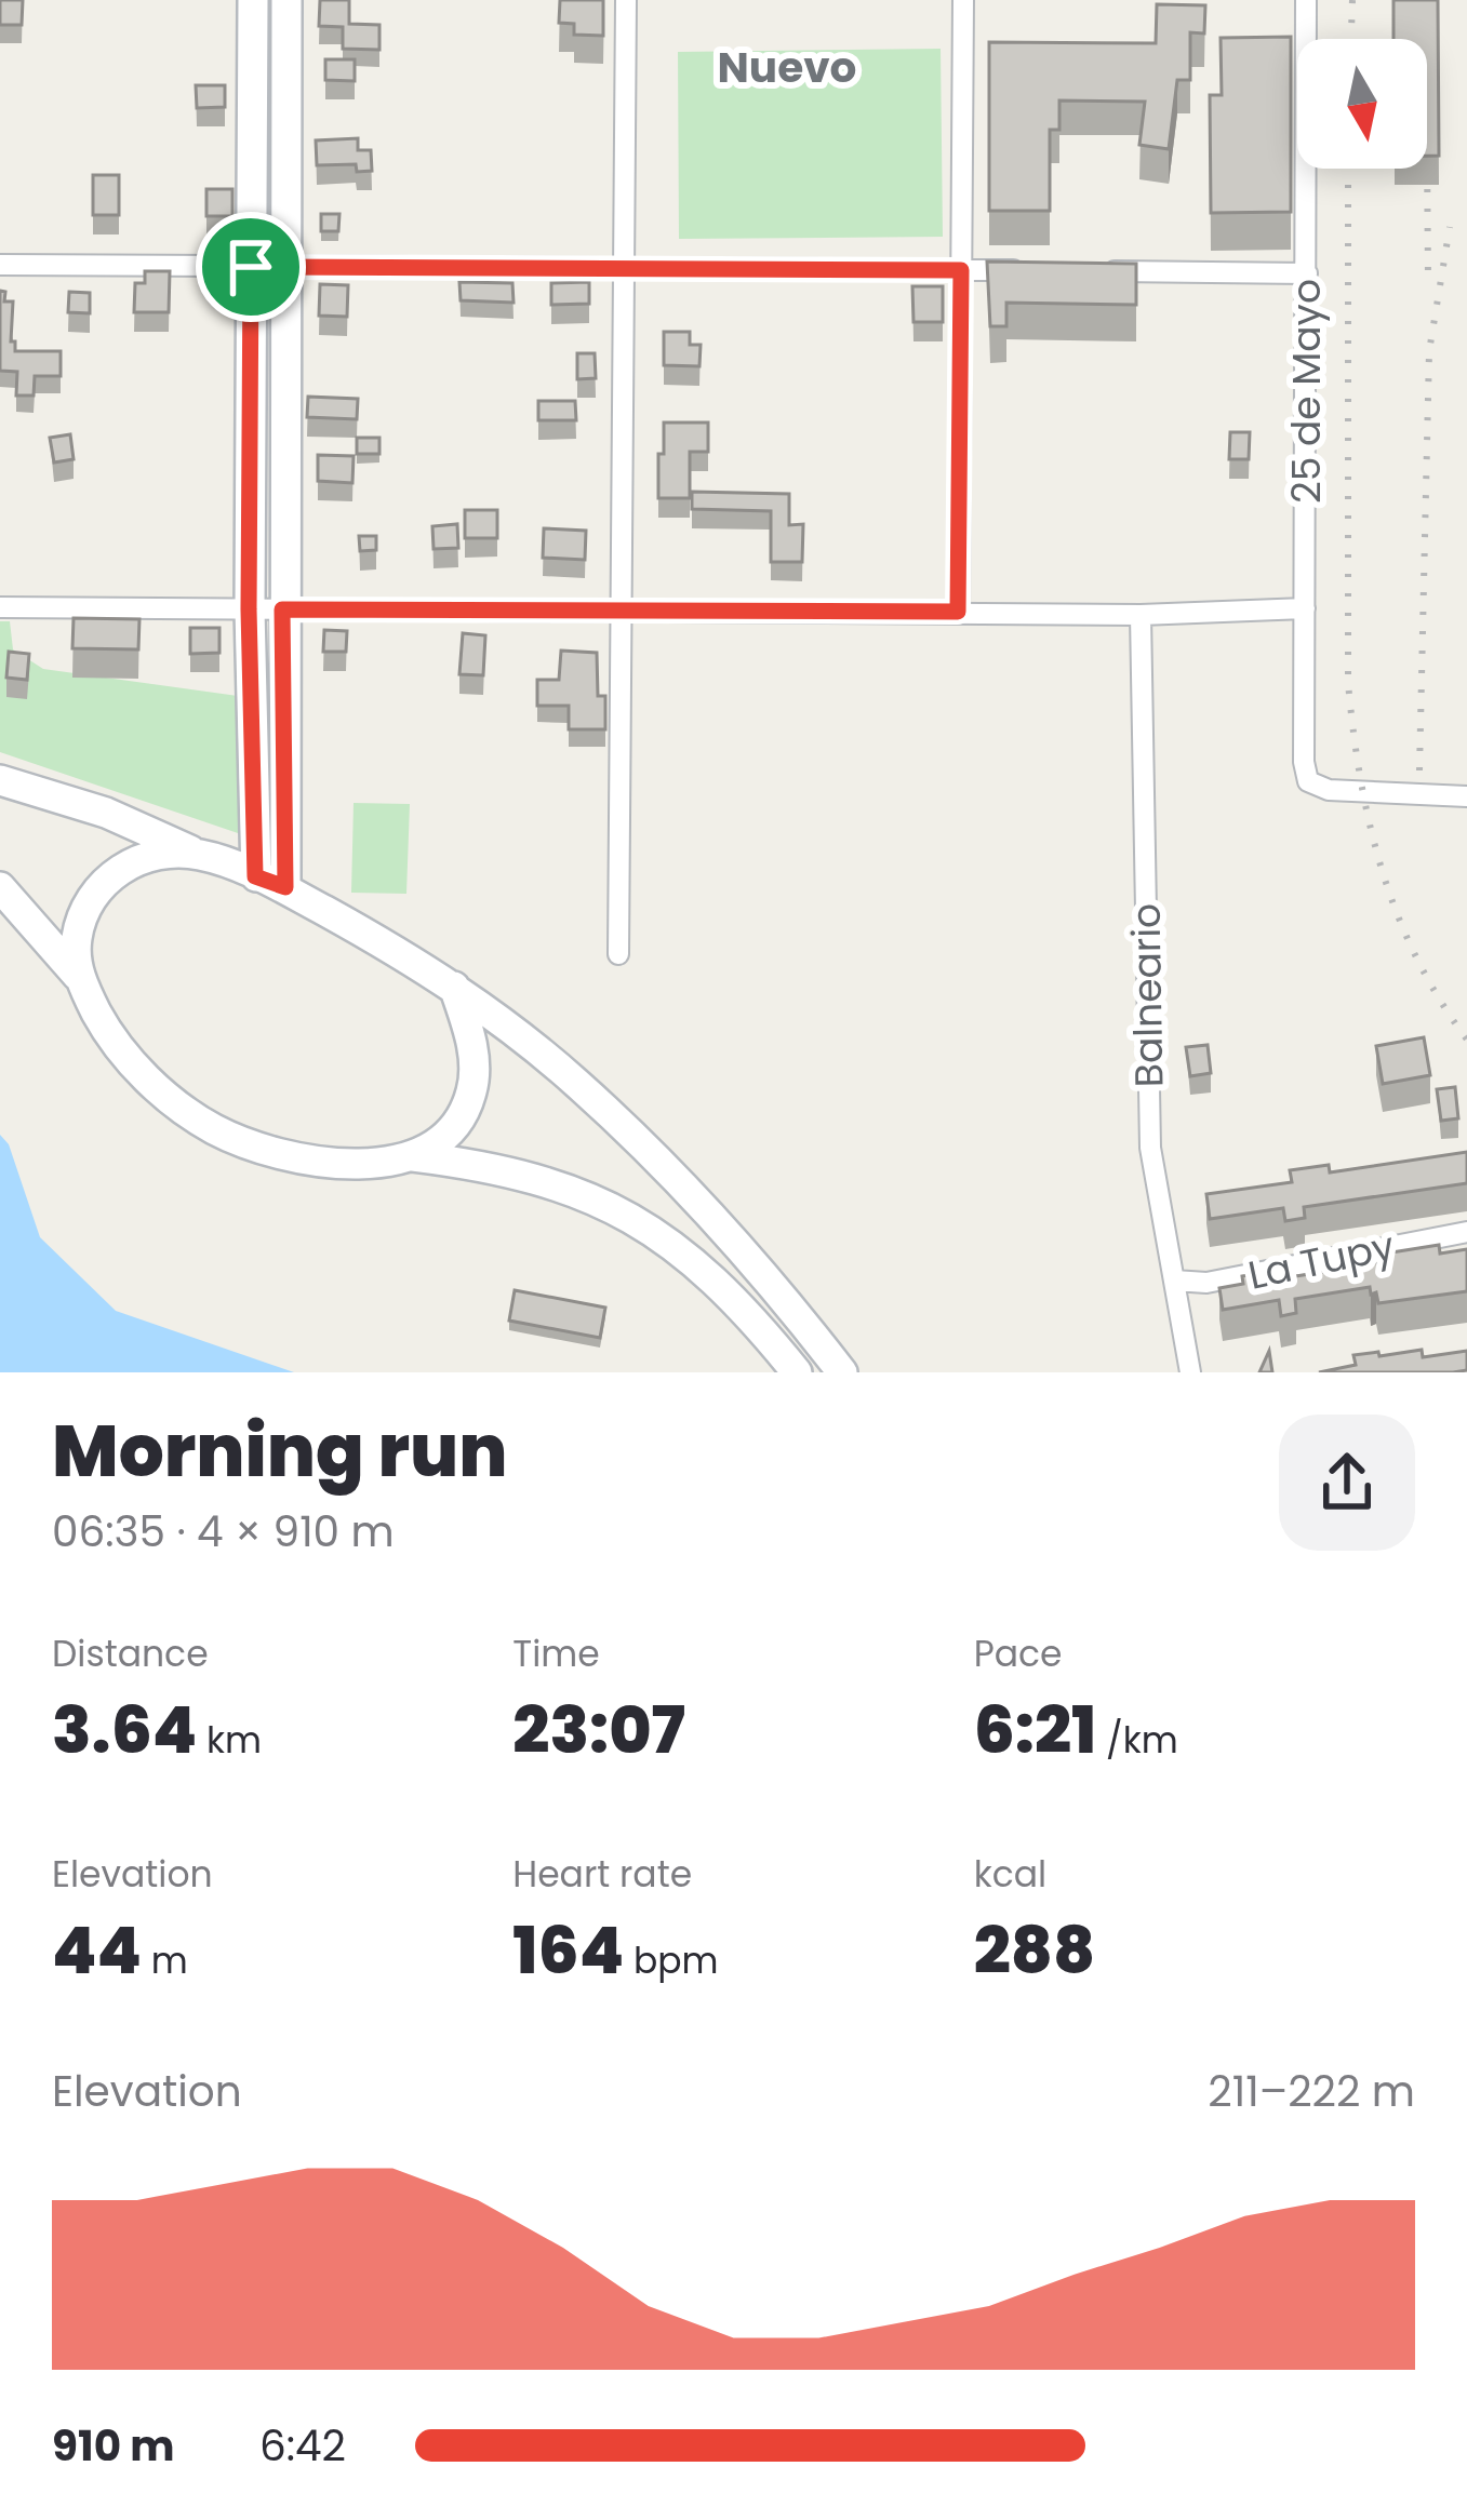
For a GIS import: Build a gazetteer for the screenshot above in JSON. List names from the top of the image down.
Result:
{
  "streets": {
    "street": ["25 de Mayo", "Balneario", "La Tupy"]
  },
  "crossings": [
    ["Balneario", "La Tupy"]
  ],
  "districts": ["Nuevo"],
  "north": "bottom",
  "page": {
    "heading": ["Morning run", "06:35 · 4 × 910 m"],
    "stats": [
      ["Distance", "3.64 km"],
      ["Time", "23:07"],
      ["Pace", "6:21 /km"],
      ["Elevation", "44 m"],
      ["Heart rate", "164 bpm"],
      ["kcal", "288"]
    ],
    "chart": ["Elevation", "211–222 m"],
    "list": [
      {
        "name": "910 m",
        "note": "6:42"
      }
    ]
  }
}
